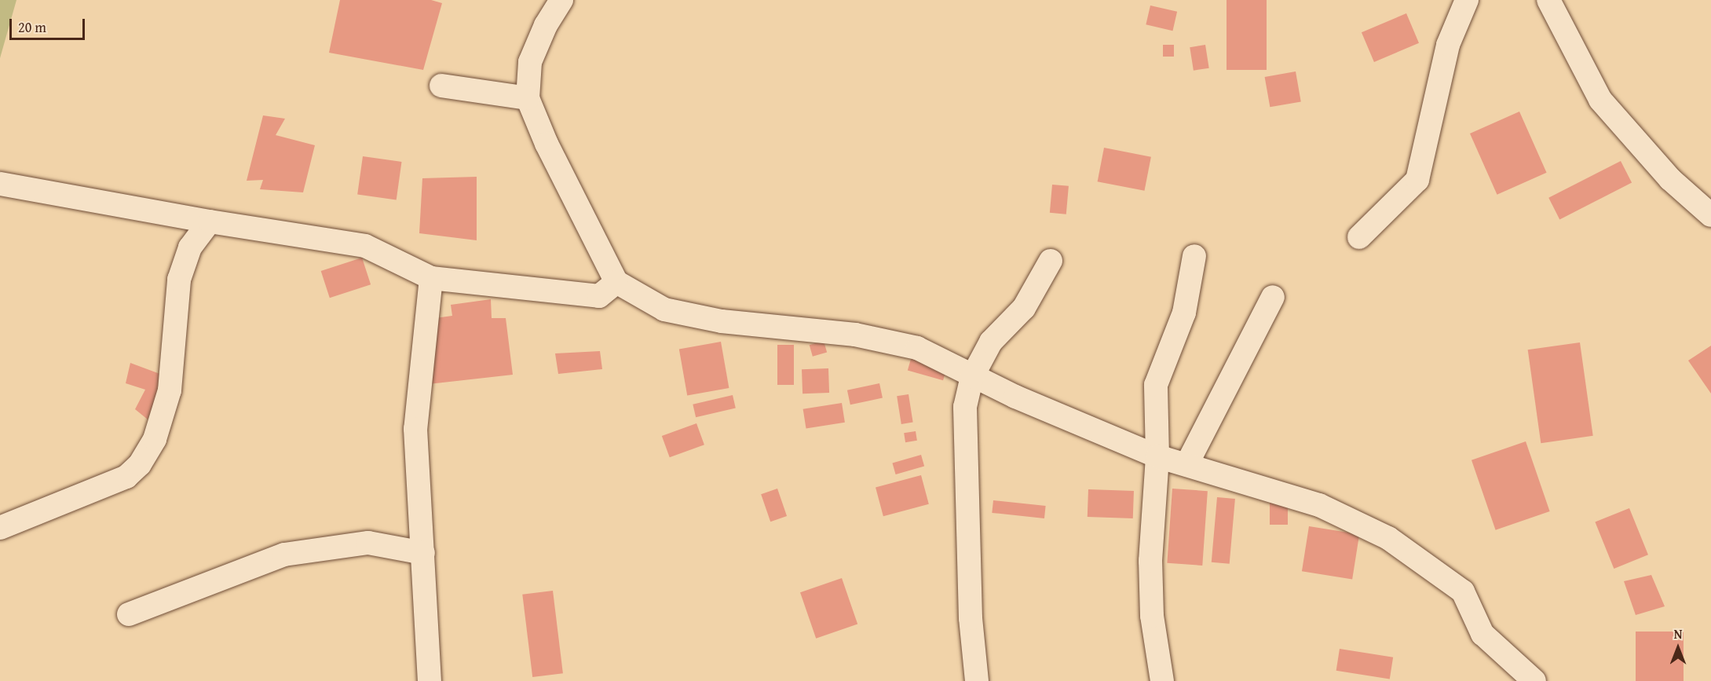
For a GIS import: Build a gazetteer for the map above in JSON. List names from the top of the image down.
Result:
{
  "scale_bar": "20 m",
  "north": "top"
}
